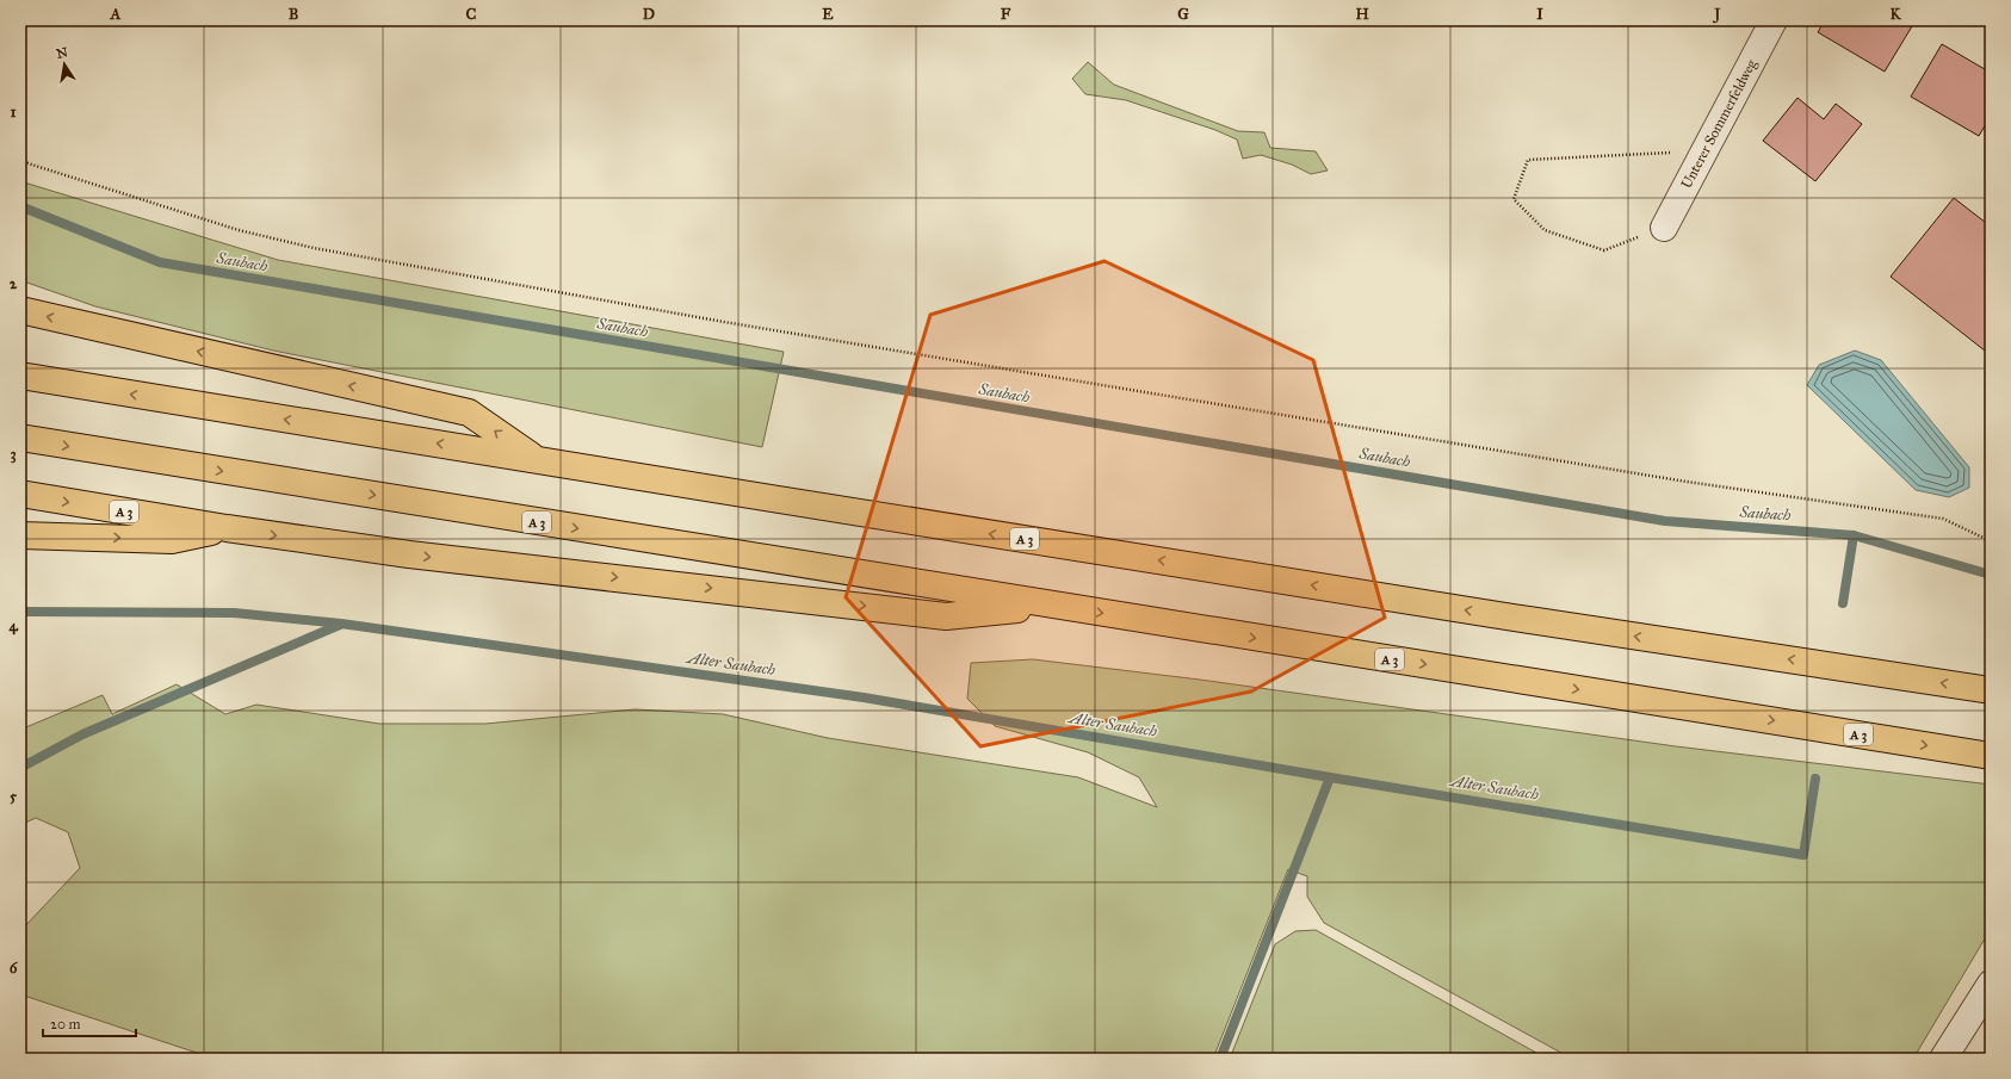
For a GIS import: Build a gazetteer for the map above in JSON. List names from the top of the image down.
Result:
{
  "streets": {
    "highway": ["A 3"],
    "street": ["Unterer Sommerfeldweg"]
  },
  "water": ["Saubach", "Alter Saubach"],
  "scale_bar": "20 m",
  "north": "top",
  "grid": {
    "columns": [
      "A",
      "B",
      "C",
      "D",
      "E",
      "F",
      "G",
      "H",
      "I",
      "J",
      "K"
    ],
    "rows": [
      "1",
      "2",
      "3",
      "4",
      "5",
      "6"
    ]
  }
}
